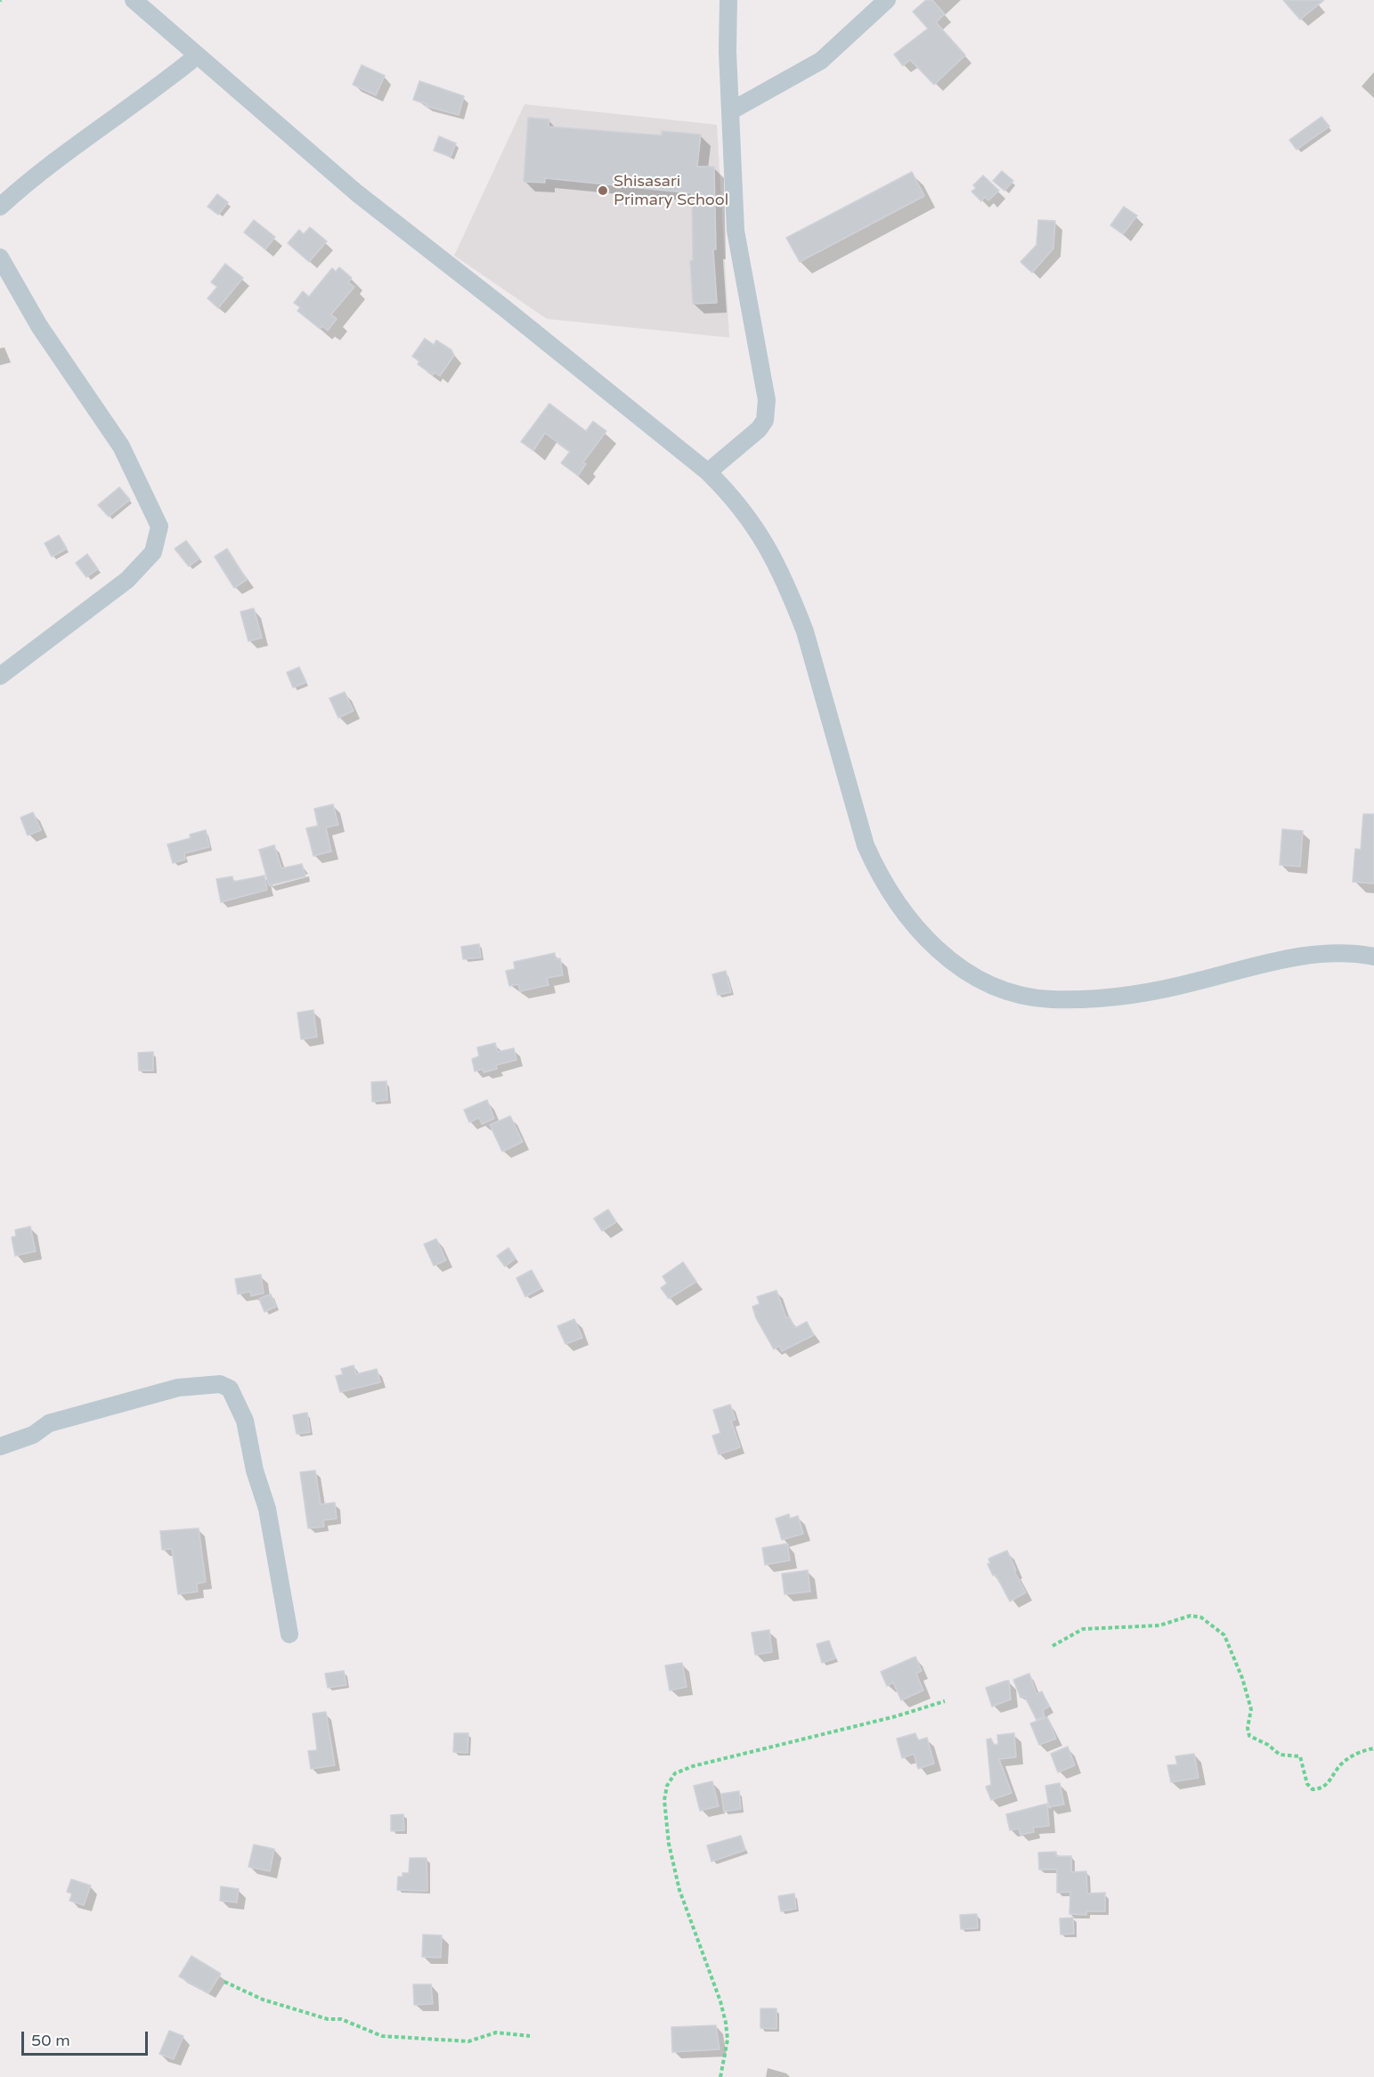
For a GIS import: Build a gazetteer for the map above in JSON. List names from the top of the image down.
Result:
{
  "places": ["Shisasari Primary School"],
  "scale_bar": "50 m"
}
